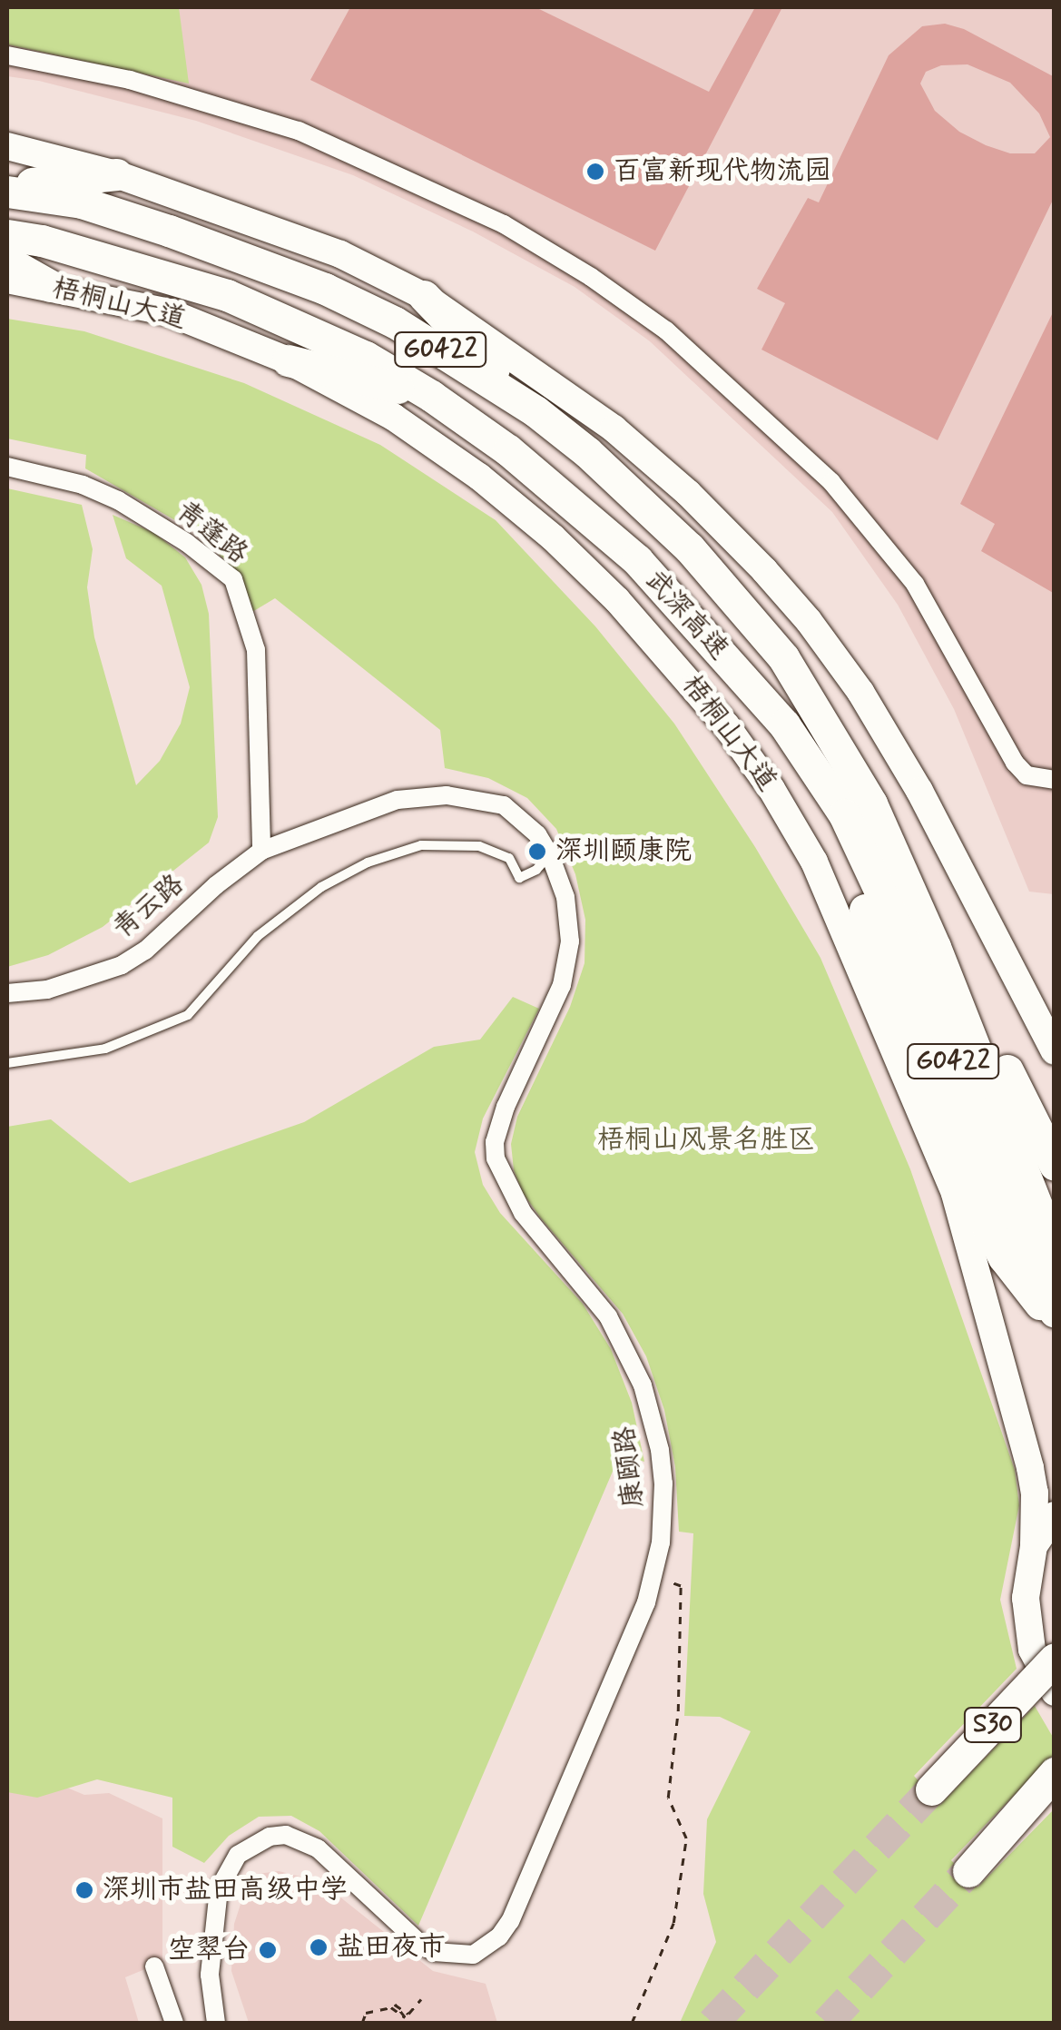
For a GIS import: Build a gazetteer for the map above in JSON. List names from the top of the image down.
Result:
{
  "streets": {
    "highway": ["G0422", "武深高速", "S30"],
    "main road": ["梧桐山大道"],
    "street": ["青蓬路", "青云路", "康颐路"]
  },
  "crossings": [
    ["青蓬路", "青云路"],
    ["青蓬路", "康颐路"],
    ["青云路", "康颐路"]
  ],
  "parks": ["梧桐山风景名胜区"],
  "places": [
    "百富新现代物流园",
    "深圳颐康院",
    "深圳市盐田高级中学",
    "盐田夜市",
    "空翠台"
  ]
}
